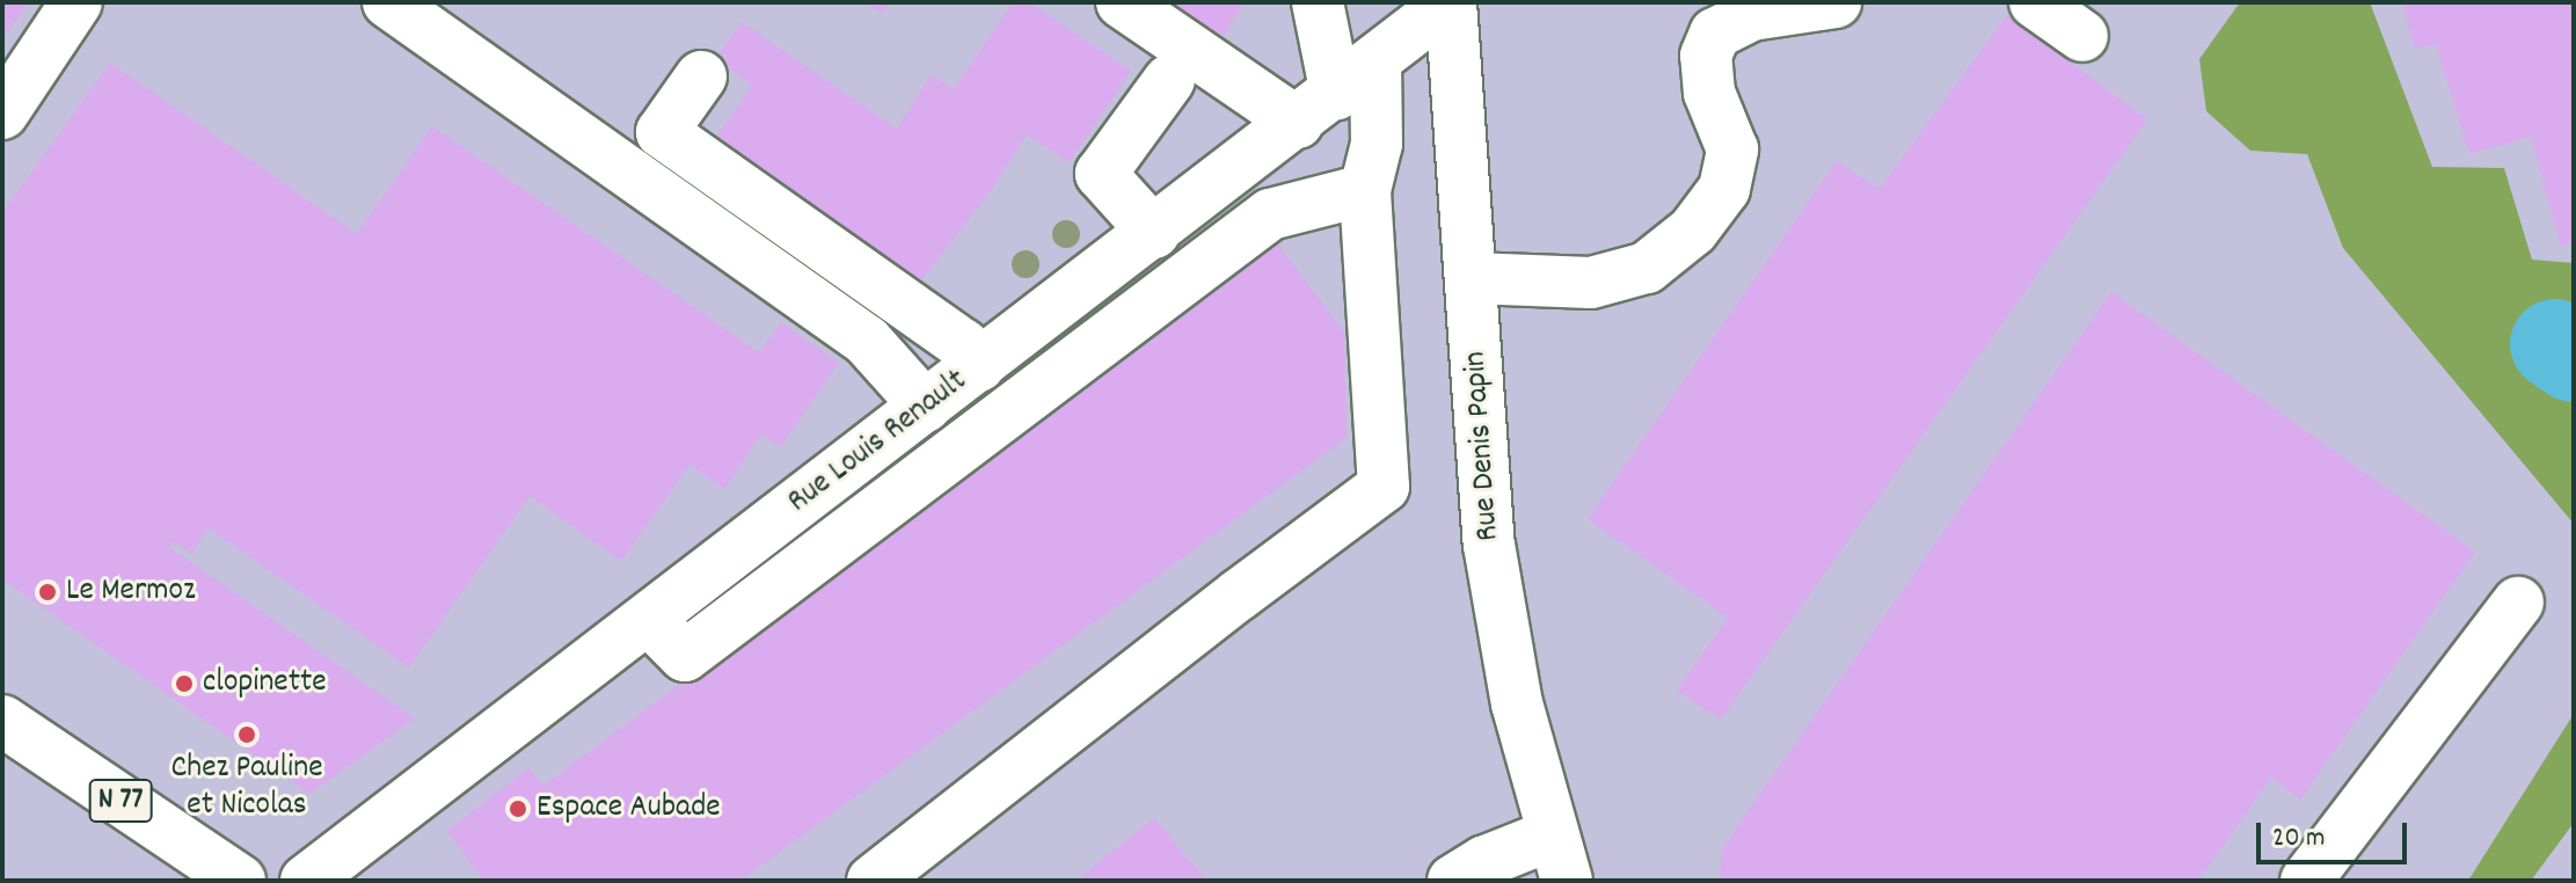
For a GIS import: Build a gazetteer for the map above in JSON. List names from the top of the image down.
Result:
{
  "streets": {
    "street": ["Rue Louis Renault", "Rue Denis Papin", "N 77"]
  },
  "crossings": [
    ["Rue Louis Renault", "Rue Denis Papin"]
  ],
  "places": [
    "Le Mermoz",
    "clopinette",
    "Chez Pauline et Nicolas",
    "Espace Aubade"
  ],
  "scale_bar": "20 m"
}
